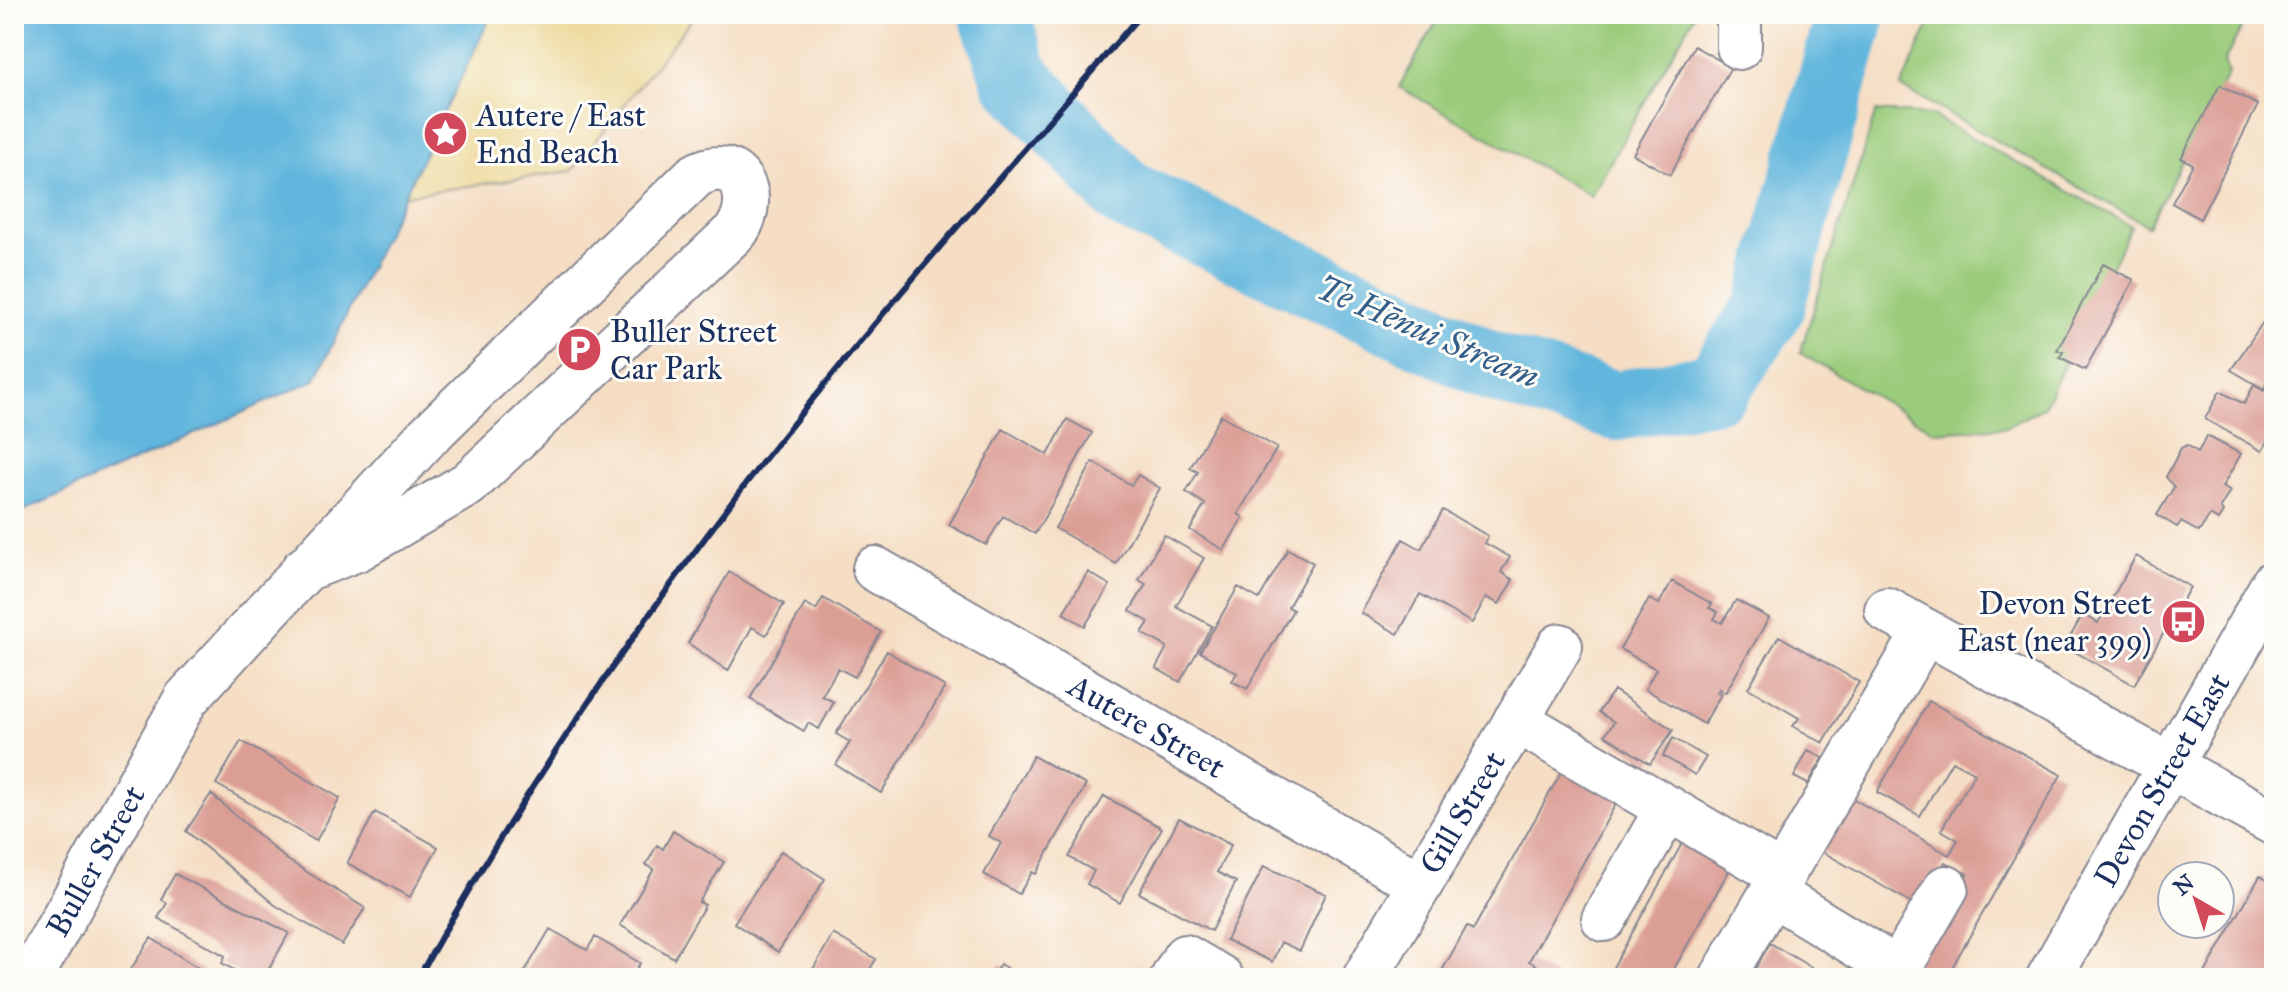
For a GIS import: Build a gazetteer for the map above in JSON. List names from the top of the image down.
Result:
{
  "streets": {
    "street": [
      "Autere Street",
      "Devon Street East",
      "Gill Street",
      "Buller Street"
    ]
  },
  "crossings": [
    ["Autere Street", "Gill Street"]
  ],
  "water": ["Te Hēnui Stream"],
  "places": {
    "place": ["Autere / East End Beach"],
    "parking": ["Buller Street Car Park"],
    "bus stop": ["Devon Street East (near 399)"]
  },
  "north": "top left"
}
